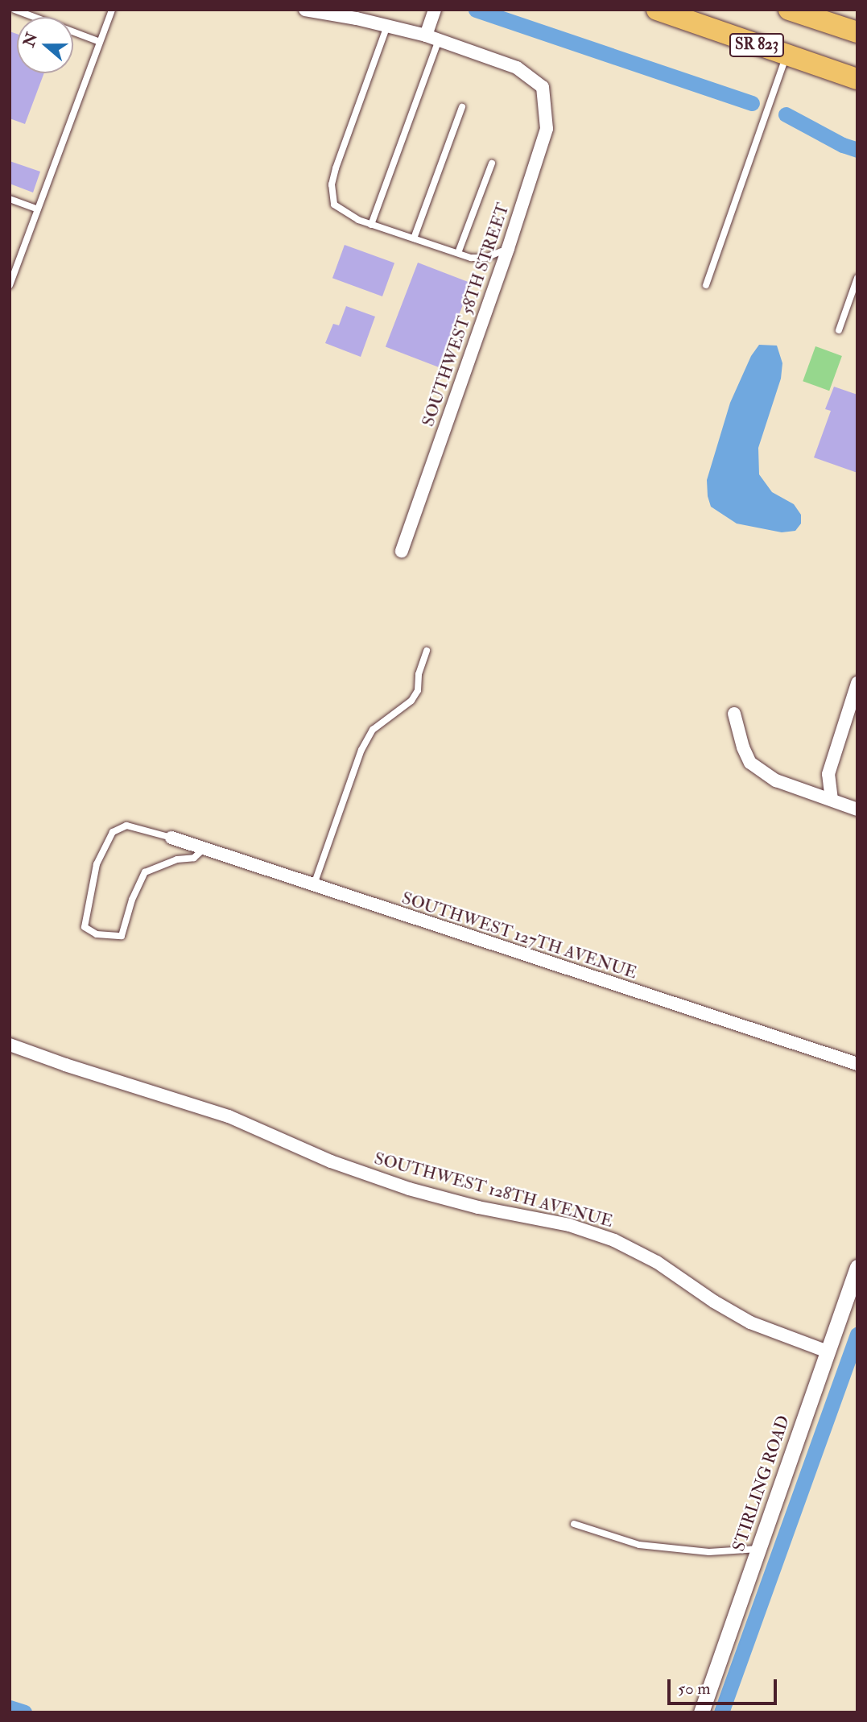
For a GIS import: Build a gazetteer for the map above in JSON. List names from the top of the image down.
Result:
{
  "streets": {
    "highway": ["SR 823"],
    "street": [
      "SOUTHWEST 58TH STREET",
      "SOUTHWEST 127TH AVENUE",
      "SOUTHWEST 128TH AVENUE",
      "STIRLING ROAD"
    ]
  },
  "crossings": [
    ["SOUTHWEST 128TH AVENUE", "STIRLING ROAD"]
  ],
  "scale_bar": "50 m",
  "north": "left"
}
